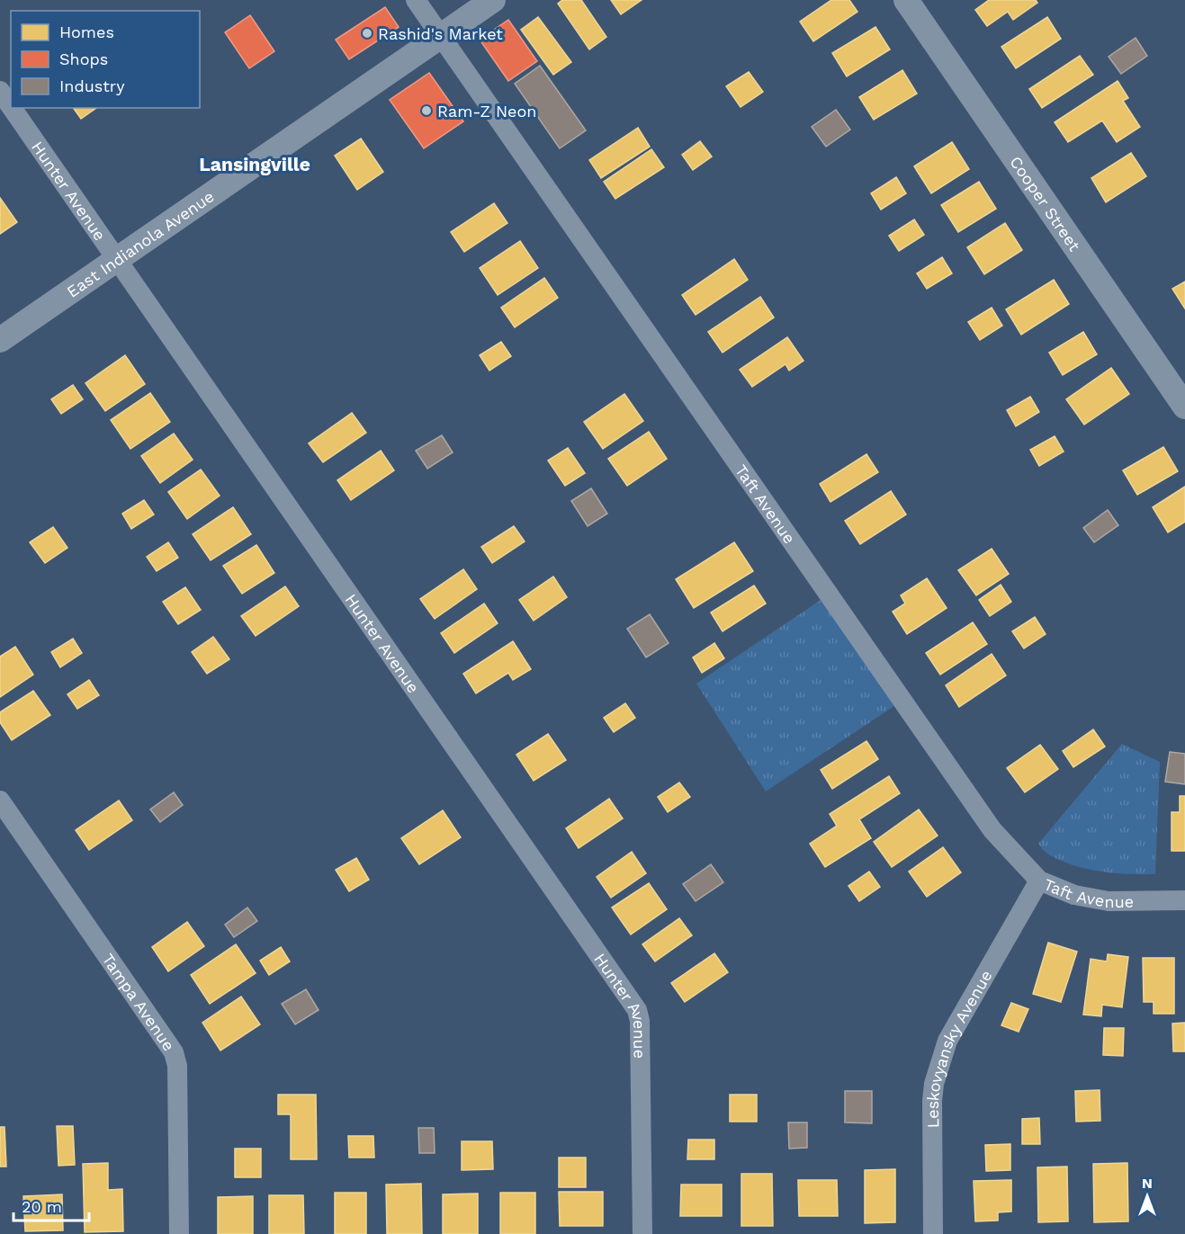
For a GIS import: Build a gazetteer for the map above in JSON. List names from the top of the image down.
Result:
{
  "streets": {
    "street": [
      "Hunter Avenue",
      "Cooper Street",
      "East Indianola Avenue",
      "Taft Avenue",
      "Tampa Avenue",
      "Leskovyansky Avenue"
    ]
  },
  "crossings": [
    ["Hunter Avenue", "East Indianola Avenue"],
    ["East Indianola Avenue", "Taft Avenue"],
    ["Taft Avenue", "Leskovyansky Avenue"]
  ],
  "districts": ["Lansingville"],
  "places": ["Rashid's Market", "Ram-Z Neon"],
  "legend": ["Homes", "Shops", "Industry"],
  "scale_bar": "20 m",
  "north": "top"
}
